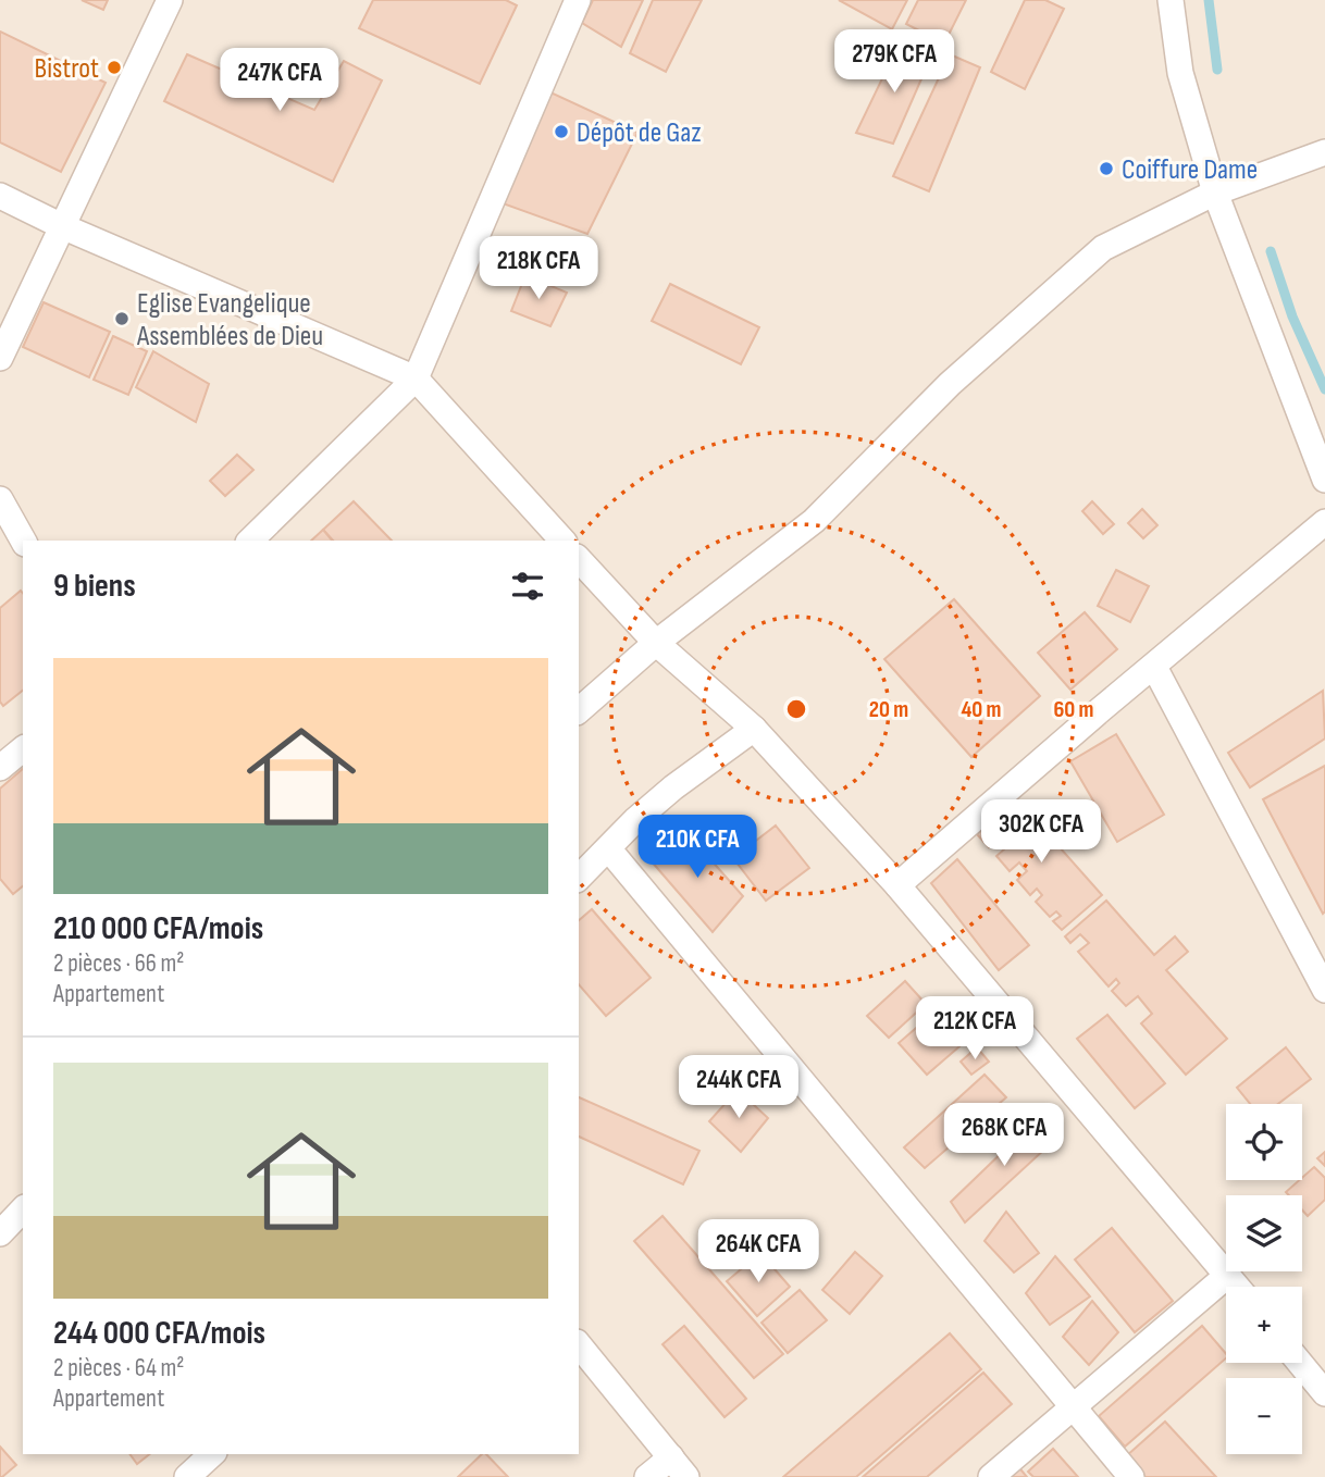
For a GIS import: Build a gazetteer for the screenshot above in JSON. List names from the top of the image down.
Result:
{
  "places": [
    "Bistrot",
    "Dépôt de Gaz",
    "Coiffure Dame",
    "Eglise Evangelique Assemblées de Dieu"
  ],
  "page": {
    "price": [
      "279K CFA",
      "247K CFA",
      "218K CFA",
      "302K CFA",
      "210K CFA",
      "212K CFA",
      "244K CFA",
      "268K CFA",
      "264K CFA"
    ],
    "heading": "9 biens",
    "list": [
      {
        "name": "210 000 CFA/mois",
        "note": "2 pièces · 66 m² · Appartement"
      },
      {
        "name": "244 000 CFA/mois",
        "note": "2 pièces · 64 m² · Appartement"
      }
    ],
    "map_buttons": ["+", "−"]
  },
  "rings": ["20 m", "40 m", "60 m"]
}
